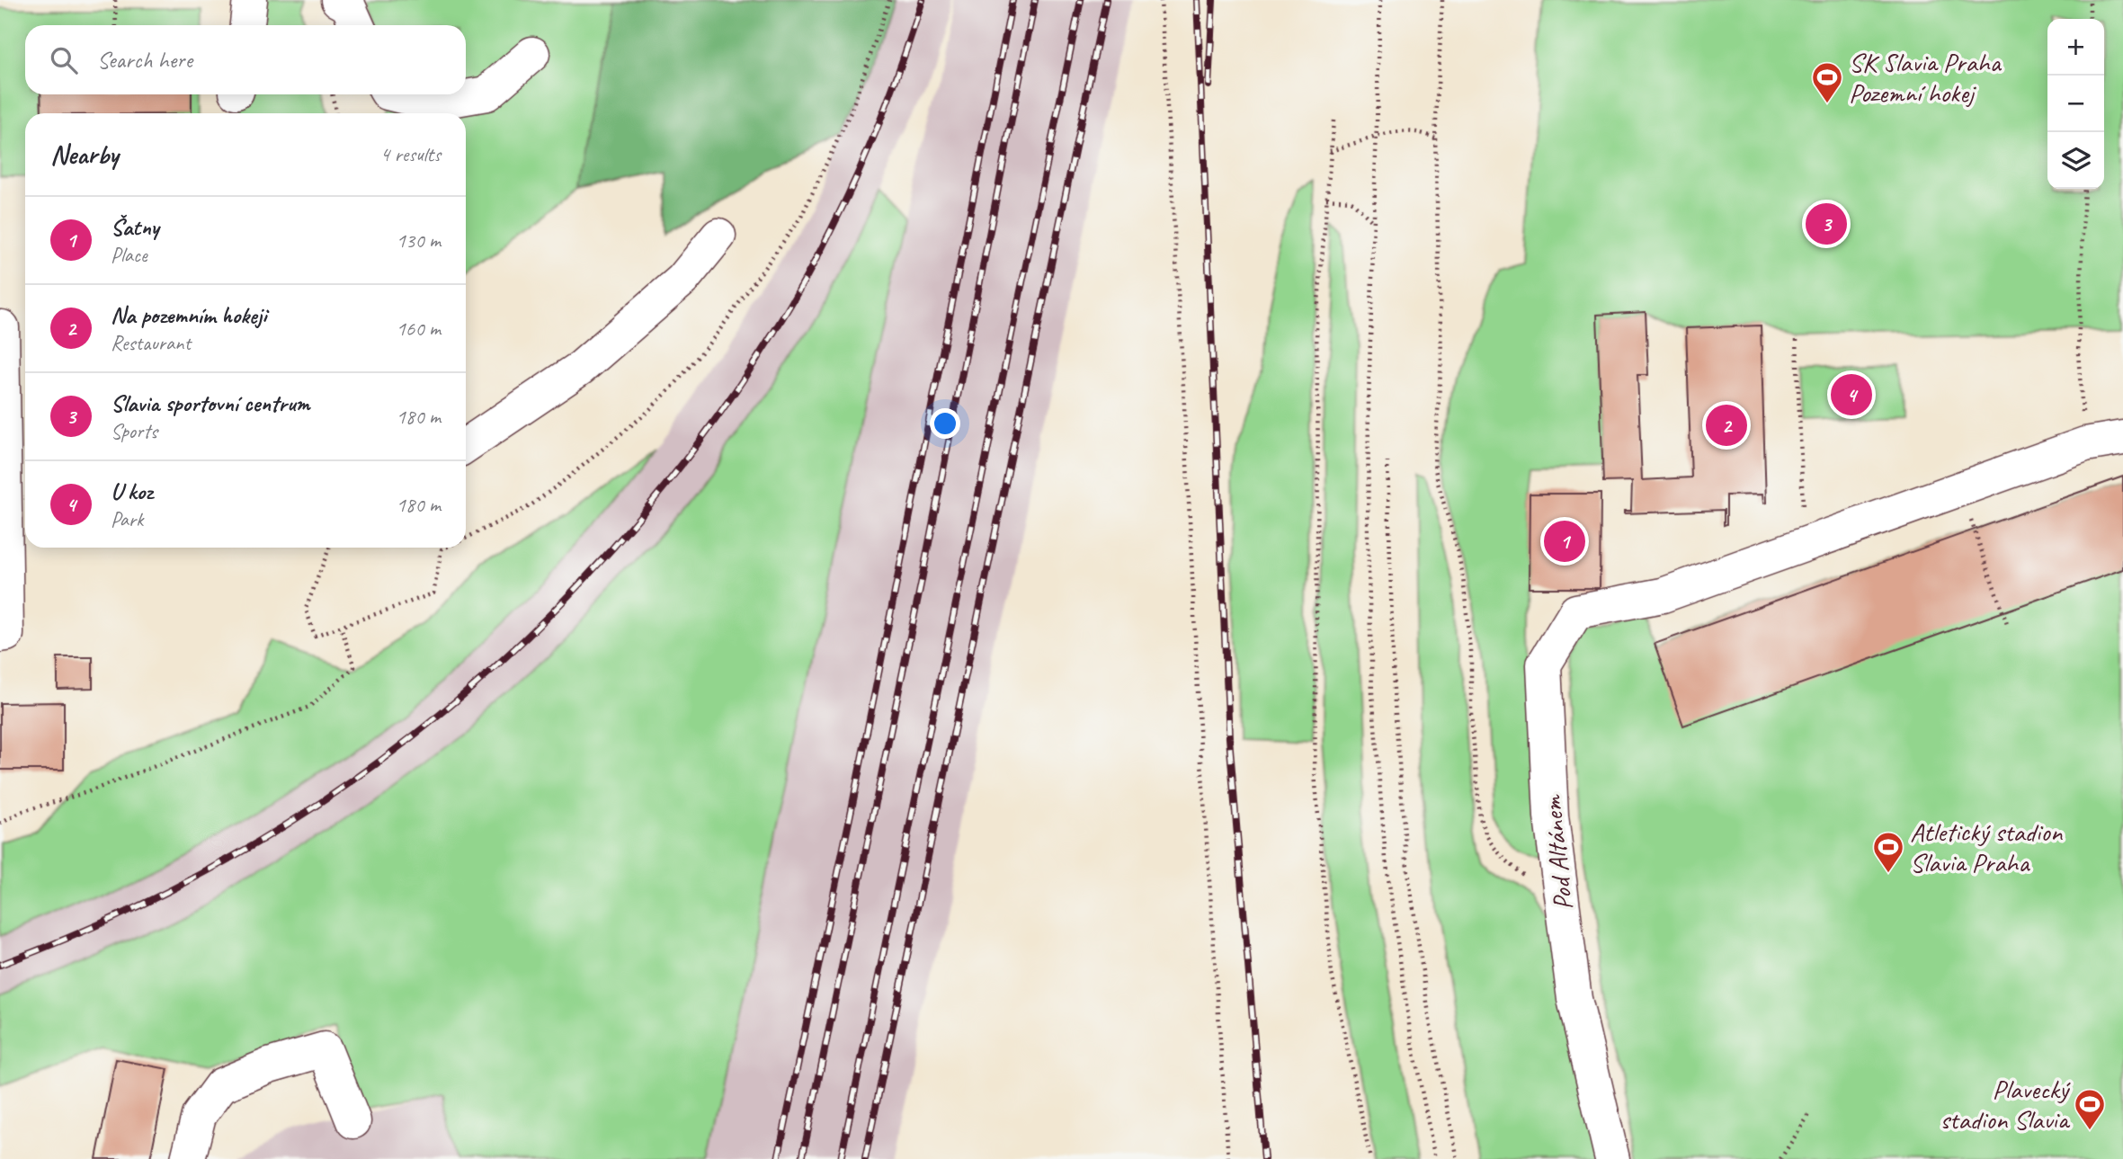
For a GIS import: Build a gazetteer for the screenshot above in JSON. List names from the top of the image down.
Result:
{
  "streets": {
    "lane": ["Pod Altánem"]
  },
  "places": {
    "sports": ["SK Slavia Praha Pozemní hokej", "Atletický stadion Slavia Praha", "Plavecký stadion Slavia"]
  },
  "page": {
    "map_buttons": ["+", "−"],
    "search": "Search here",
    "heading": ["Nearby", "4 results"],
    "list": [
      {
        "mark": "1",
        "name": "Šatny",
        "note": "Place",
        "value": "130 m"
      },
      {
        "mark": "2",
        "name": "Na pozemním hokeji",
        "note": "Restaurant",
        "value": "160 m"
      },
      {
        "mark": "3",
        "name": "Slavia sportovní centrum",
        "note": "Sports",
        "value": "180 m"
      },
      {
        "mark": "4",
        "name": "U koz",
        "note": "Park",
        "value": "180 m"
      }
    ],
    "pins": [
      "3",
      "4",
      "2",
      "1"
    ]
  }
}
